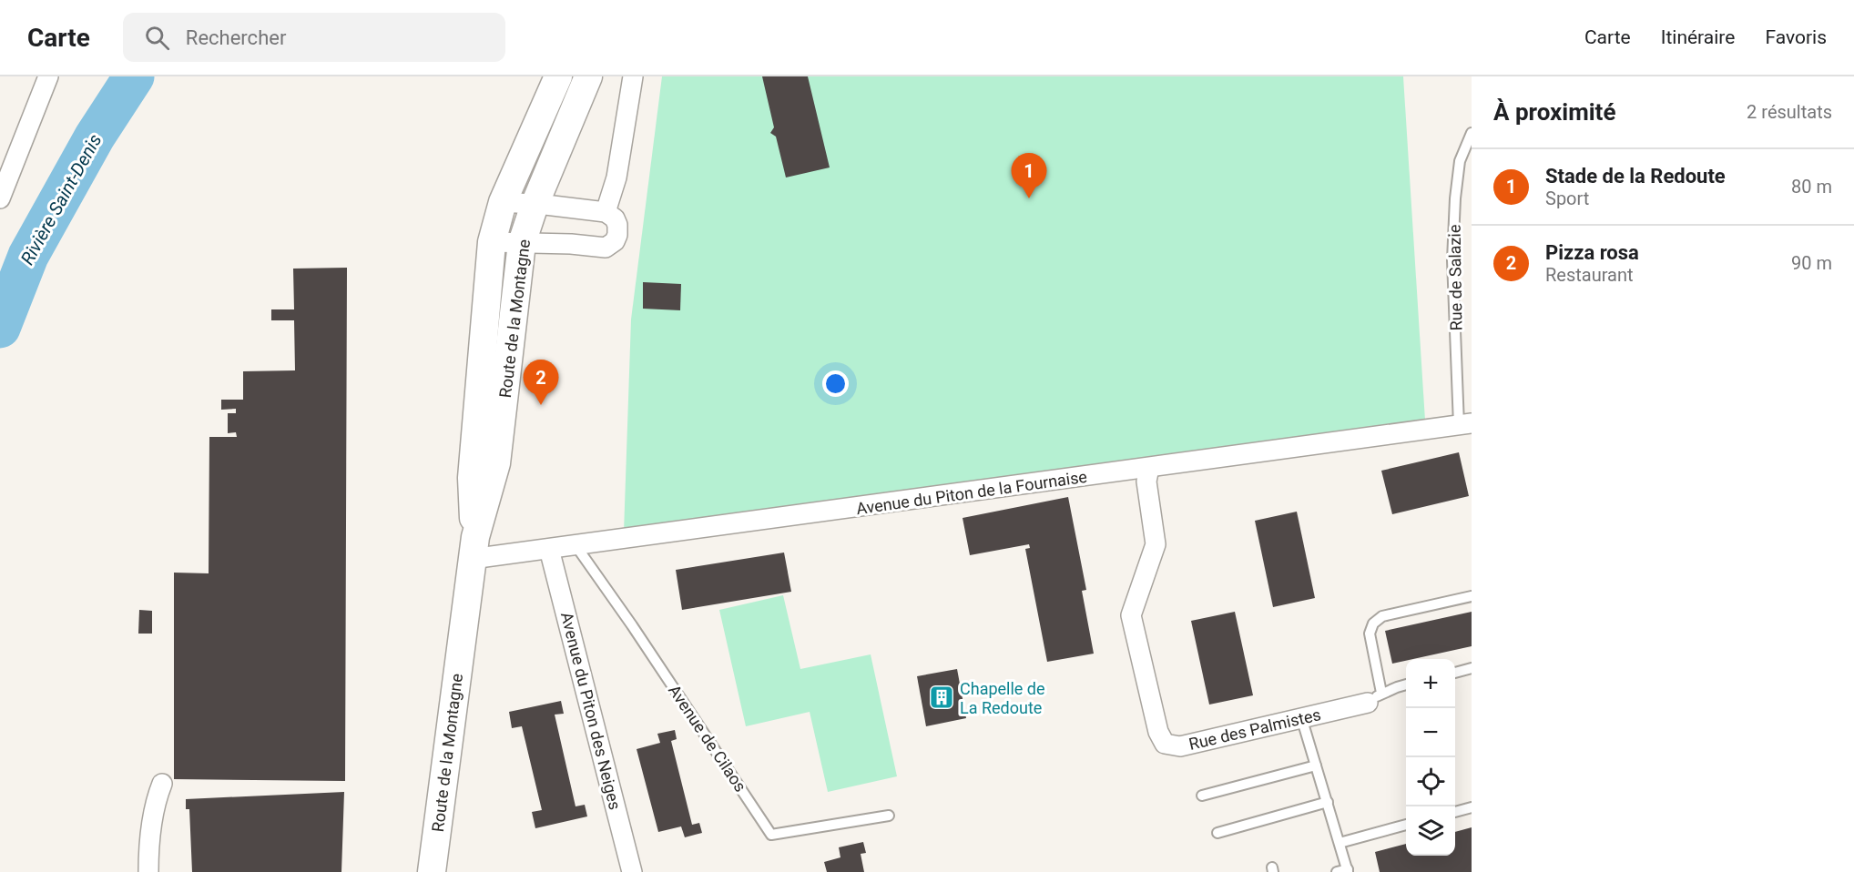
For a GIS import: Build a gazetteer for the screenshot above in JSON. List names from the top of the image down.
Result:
{
  "streets": {
    "main road": ["Route de la Montagne"],
    "street": ["Avenue du Piton de la Fournaise", "Avenue du Piton des Neiges", "Rue des Palmistes"],
    "lane": ["Rue de Salazie", "Avenue de Cilaos"]
  },
  "crossings": [
    ["Rue de Salazie", "Avenue du Piton de la Fournaise"],
    ["Route de la Montagne", "Avenue du Piton de la Fournaise"],
    ["Avenue du Piton de la Fournaise", "Avenue du Piton des Neiges"],
    ["Avenue du Piton de la Fournaise", "Rue des Palmistes"],
    ["Avenue du Piton de la Fournaise", "Avenue de Cilaos"]
  ],
  "water": ["Rivière Saint-Denis"],
  "places": {
    "building": ["Chapelle de La Redoute"]
  },
  "page": {
    "header": "Carte",
    "search": "Rechercher",
    "nav": ["Carte", "Itinéraire", "Favoris"],
    "heading": ["À proximité", "2 résultats"],
    "list": [
      {
        "mark": "1",
        "name": "Stade de la Redoute",
        "note": "Sport",
        "value": "80 m"
      },
      {
        "mark": "2",
        "name": "Pizza rosa",
        "note": "Restaurant",
        "value": "90 m"
      }
    ],
    "pins": ["1", "2"],
    "map_buttons": ["+", "−"]
  }
}
